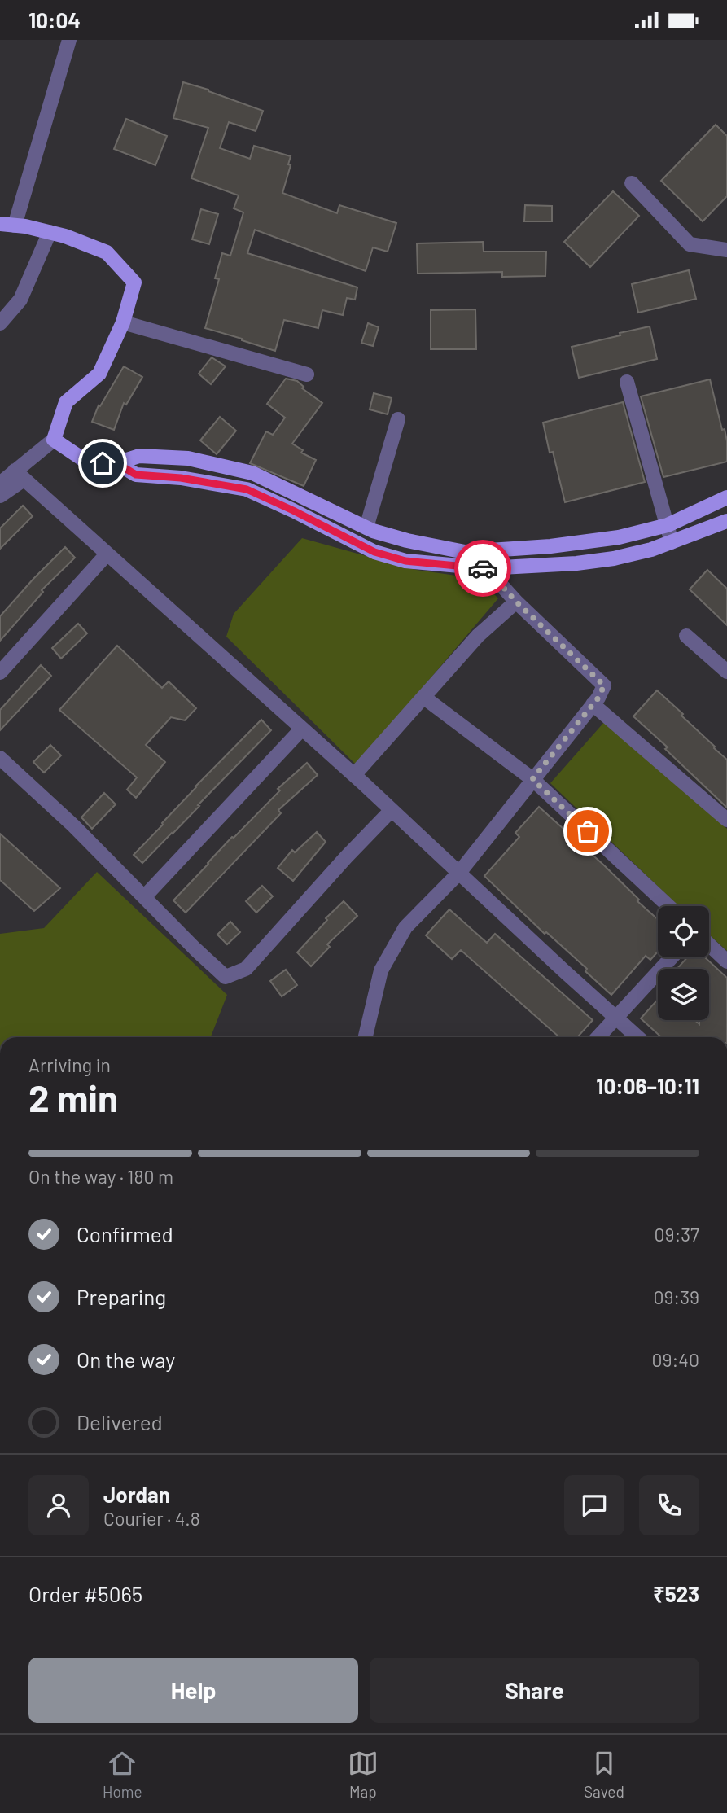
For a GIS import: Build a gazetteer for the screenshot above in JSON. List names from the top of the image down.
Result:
{
  "page": {
    "status": "10:04",
    "heading": ["2 min", "Arriving in", "10:06–10:11"],
    "panel": [
      "Jordan",
      "Courier · 4.8",
      "Order #5065",
      "₹523"
    ],
    "bar": "On the way · 180 m",
    "list": [
      ["Confirmed", "09:37"],
      ["Preparing", "09:39"],
      ["On the way", "09:40"],
      "Delivered"
    ],
    "buttons": ["Help", "Share"],
    "tabs": ["Home", "Map", "Saved"]
  }
}
